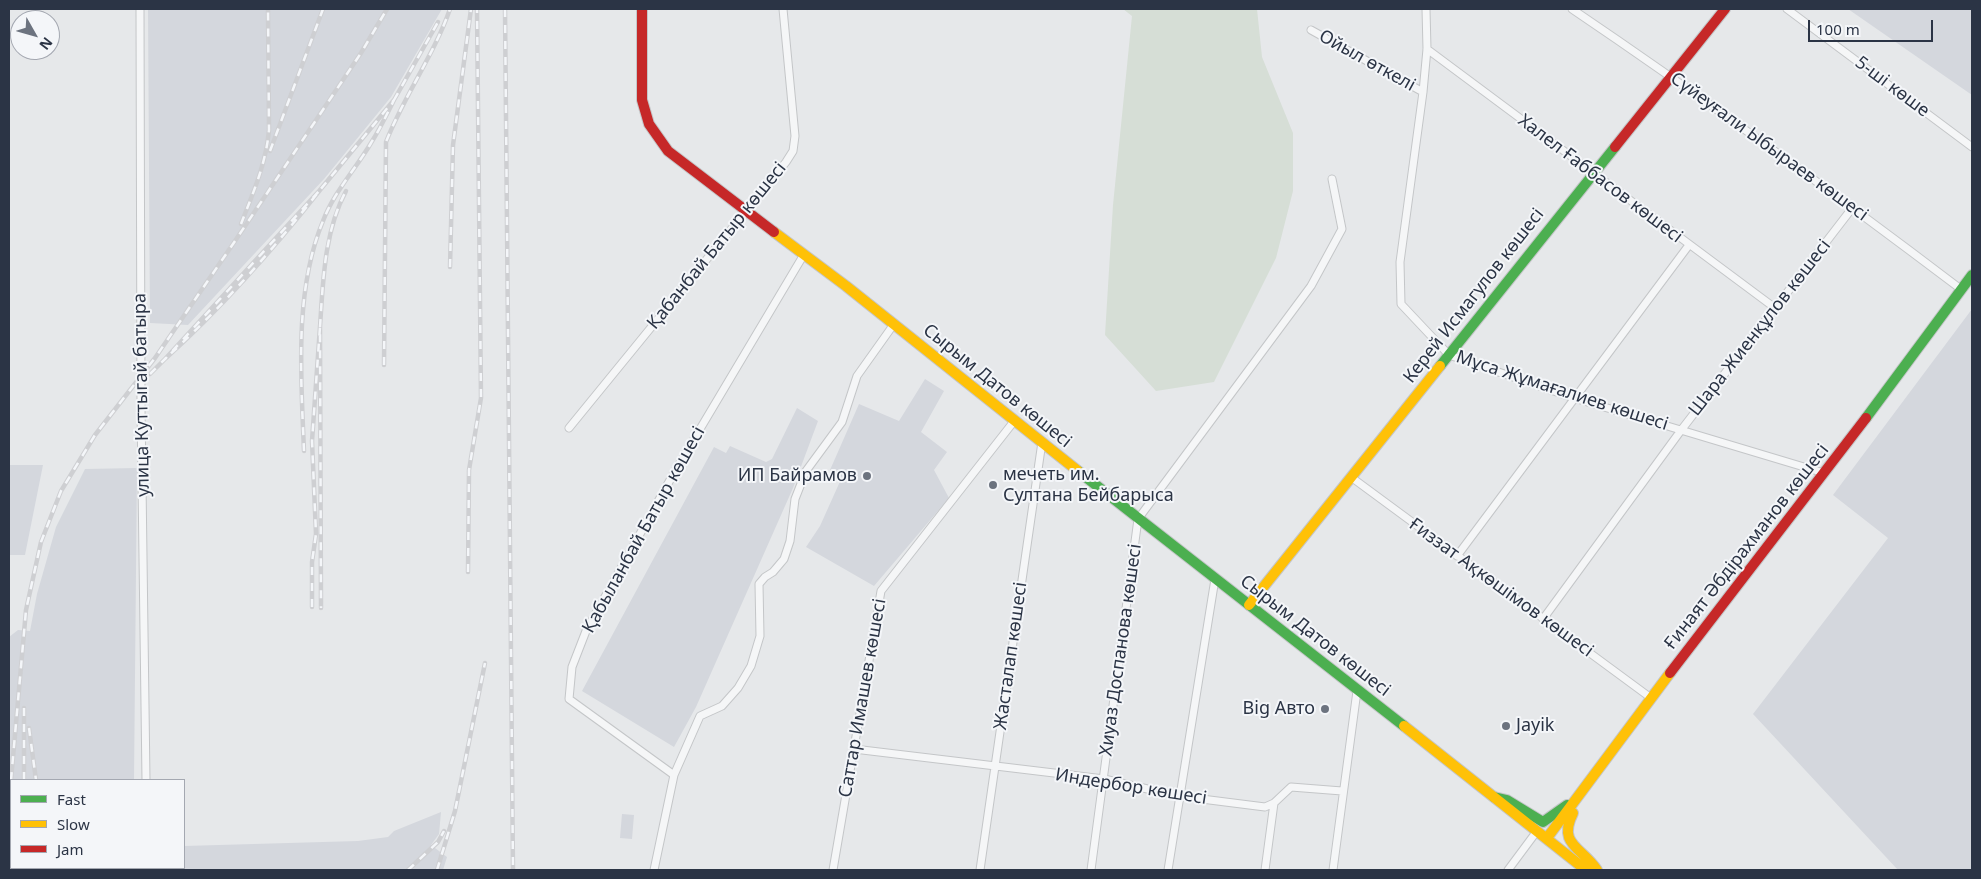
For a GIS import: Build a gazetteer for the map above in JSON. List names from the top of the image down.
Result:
{
  "streets": {
    "main road": ["Керей Исмагулов көшесі", "Сырым Датов көшесі", "Ғинаят Әбдірахманов көшесі"],
    "street": [
      "Ойыл өткелі",
      "5-шi көше",
      "Сүйеуғали Ыбыраев көшесi",
      "Халел Ғаббасов көшесі",
      "Қабанбай Батыр көшесі",
      "Шара Жиенқұлов көшесі",
      "Мұса Жұмағалиев көшесі",
      "улица Куттыгай батыра",
      "Қабыланбай Батыр көшесі",
      "Ғиззат Ақкөшімов көшесi",
      "Хиуаз Доспанова көшесі",
      "Жасталап көшесі",
      "Саттар Имашев көшесі",
      "Индербор көшесі"
    ]
  },
  "crossings": [
    ["Ойыл өткелі", "Мұса Жұмағалиев көшесі"],
    ["Сүйеуғали Ыбыраев көшесi", "Керей Исмагулов көшесі"],
    ["Сүйеуғали Ыбыраев көшесi", "Шара Жиенқұлов көшесі"],
    ["Сүйеуғали Ыбыраев көшесi", "Ғинаят Әбдірахманов көшесі"],
    ["Халел Ғаббасов көшесі", "Керей Исмагулов көшесі"],
    ["Халел Ғаббасов көшесі", "Шара Жиенқұлов көшесі"],
    ["Халел Ғаббасов көшесі", "Мұса Жұмағалиев көшесі"],
    ["Қабанбай Батыр көшесі", "Сырым Датов көшесі"],
    ["Керей Исмагулов көшесі", "Сырым Датов көшесі"],
    ["Керей Исмагулов көшесі", "Мұса Жұмағалиев көшесі"],
    ["Керей Исмагулов көшесі", "Ғиззат Ақкөшімов көшесi"],
    ["Шара Жиенқұлов көшесі", "Мұса Жұмағалиев көшесі"],
    ["Шара Жиенқұлов көшесі", "Ғиззат Ақкөшімов көшесi"],
    ["Сырым Датов көшесі", "Қабыланбай Батыр көшесі"],
    ["Сырым Датов көшесі", "Ғинаят Әбдірахманов көшесі"],
    ["Сырым Датов көшесі", "Хиуаз Доспанова көшесі"],
    ["Сырым Датов көшесі", "Жасталап көшесі"],
    ["Сырым Датов көшесі", "Саттар Имашев көшесі"],
    ["Мұса Жұмағалиев көшесі", "Ғинаят Әбдірахманов көшесі"],
    ["Ғинаят Әбдірахманов көшесі", "Ғиззат Ақкөшімов көшесi"],
    ["Хиуаз Доспанова көшесі", "Индербор көшесі"],
    ["Жасталап көшесі", "Индербор көшесі"],
    ["Саттар Имашев көшесі", "Индербор көшесі"]
  ],
  "places": [
    "ИП Байрамов",
    "мечеть им. Султана Бейбарыса",
    "Big Авто",
    "Jayik"
  ],
  "legend": ["Fast", "Slow", "Jam"],
  "scale_bar": "100 m",
  "north": "bottom right"
}
